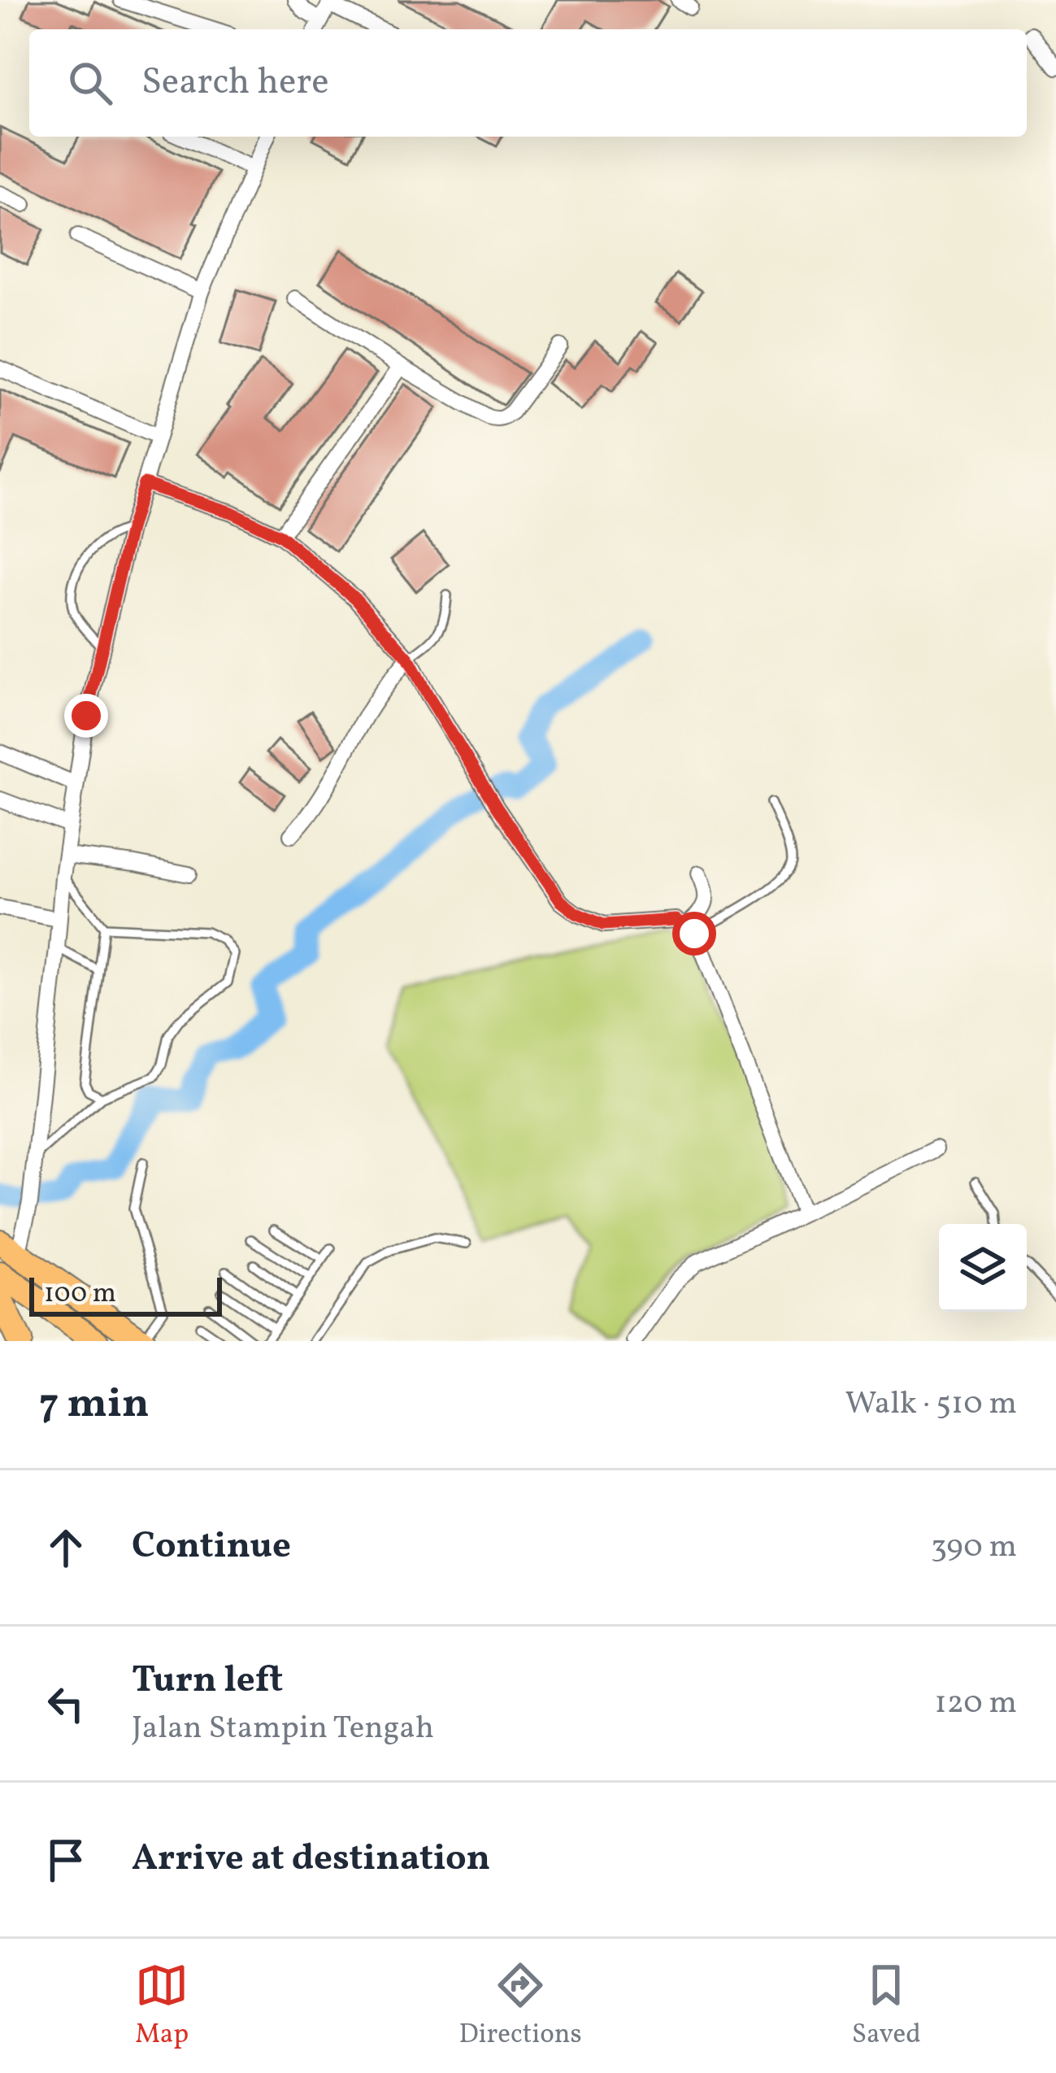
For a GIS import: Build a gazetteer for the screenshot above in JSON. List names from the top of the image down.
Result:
{
  "scale_bar": "100 m",
  "page": {
    "search": "Search here",
    "scale": "100 m",
    "heading": ["7 min", "Walk · 510 m"],
    "list": [
      ["Continue", "390 m"],
      ["Turn left", "Jalan Stampin Tengah", "120 m"],
      "Arrive at destination"
    ],
    "nav": ["Map", "Directions", "Saved"]
  }
}
